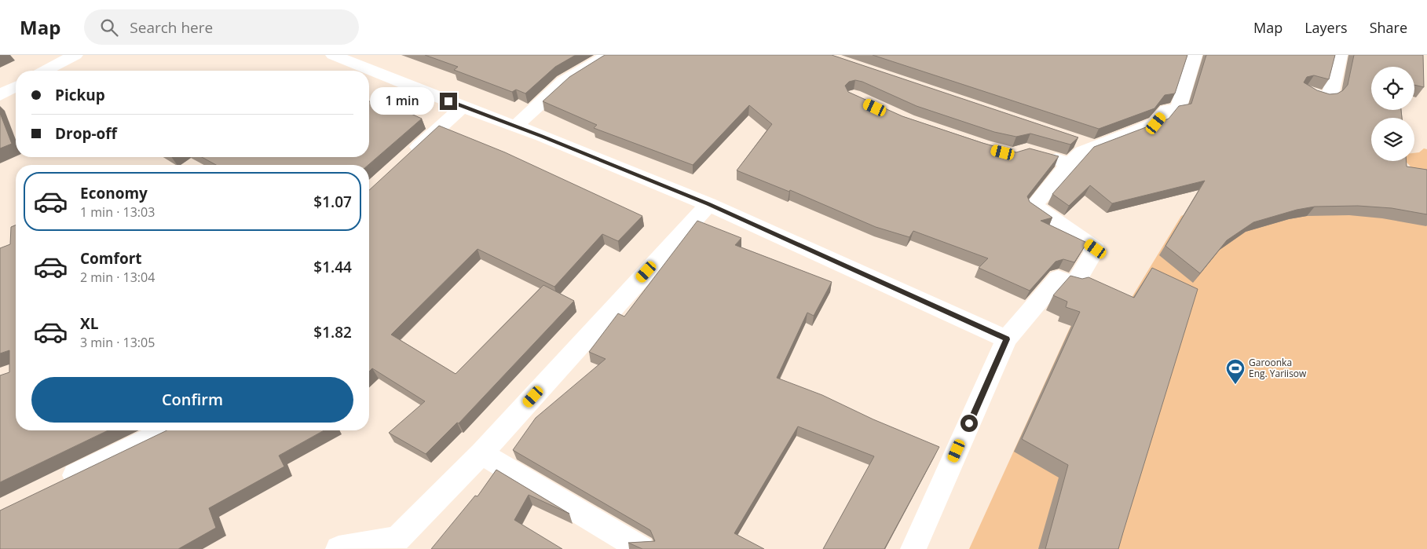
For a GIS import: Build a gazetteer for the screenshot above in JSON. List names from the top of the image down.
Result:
{
  "places": {
    "sports": ["Garoonka Eng. Yariisow"]
  },
  "page": {
    "header": "Map",
    "search": "Search here",
    "nav": ["Map", "Layers", "Share"],
    "banner": ["Pickup", "Drop-off"],
    "bubble": "1 min",
    "list": [
      {
        "name": "Economy",
        "note": "1 min · 13:03",
        "value": "$1.07"
      },
      {
        "name": "Comfort",
        "note": "2 min · 13:04",
        "value": "$1.44"
      },
      {
        "name": "XL",
        "note": "3 min · 13:05",
        "value": "$1.82"
      }
    ],
    "buttons": "Confirm"
  }
}
